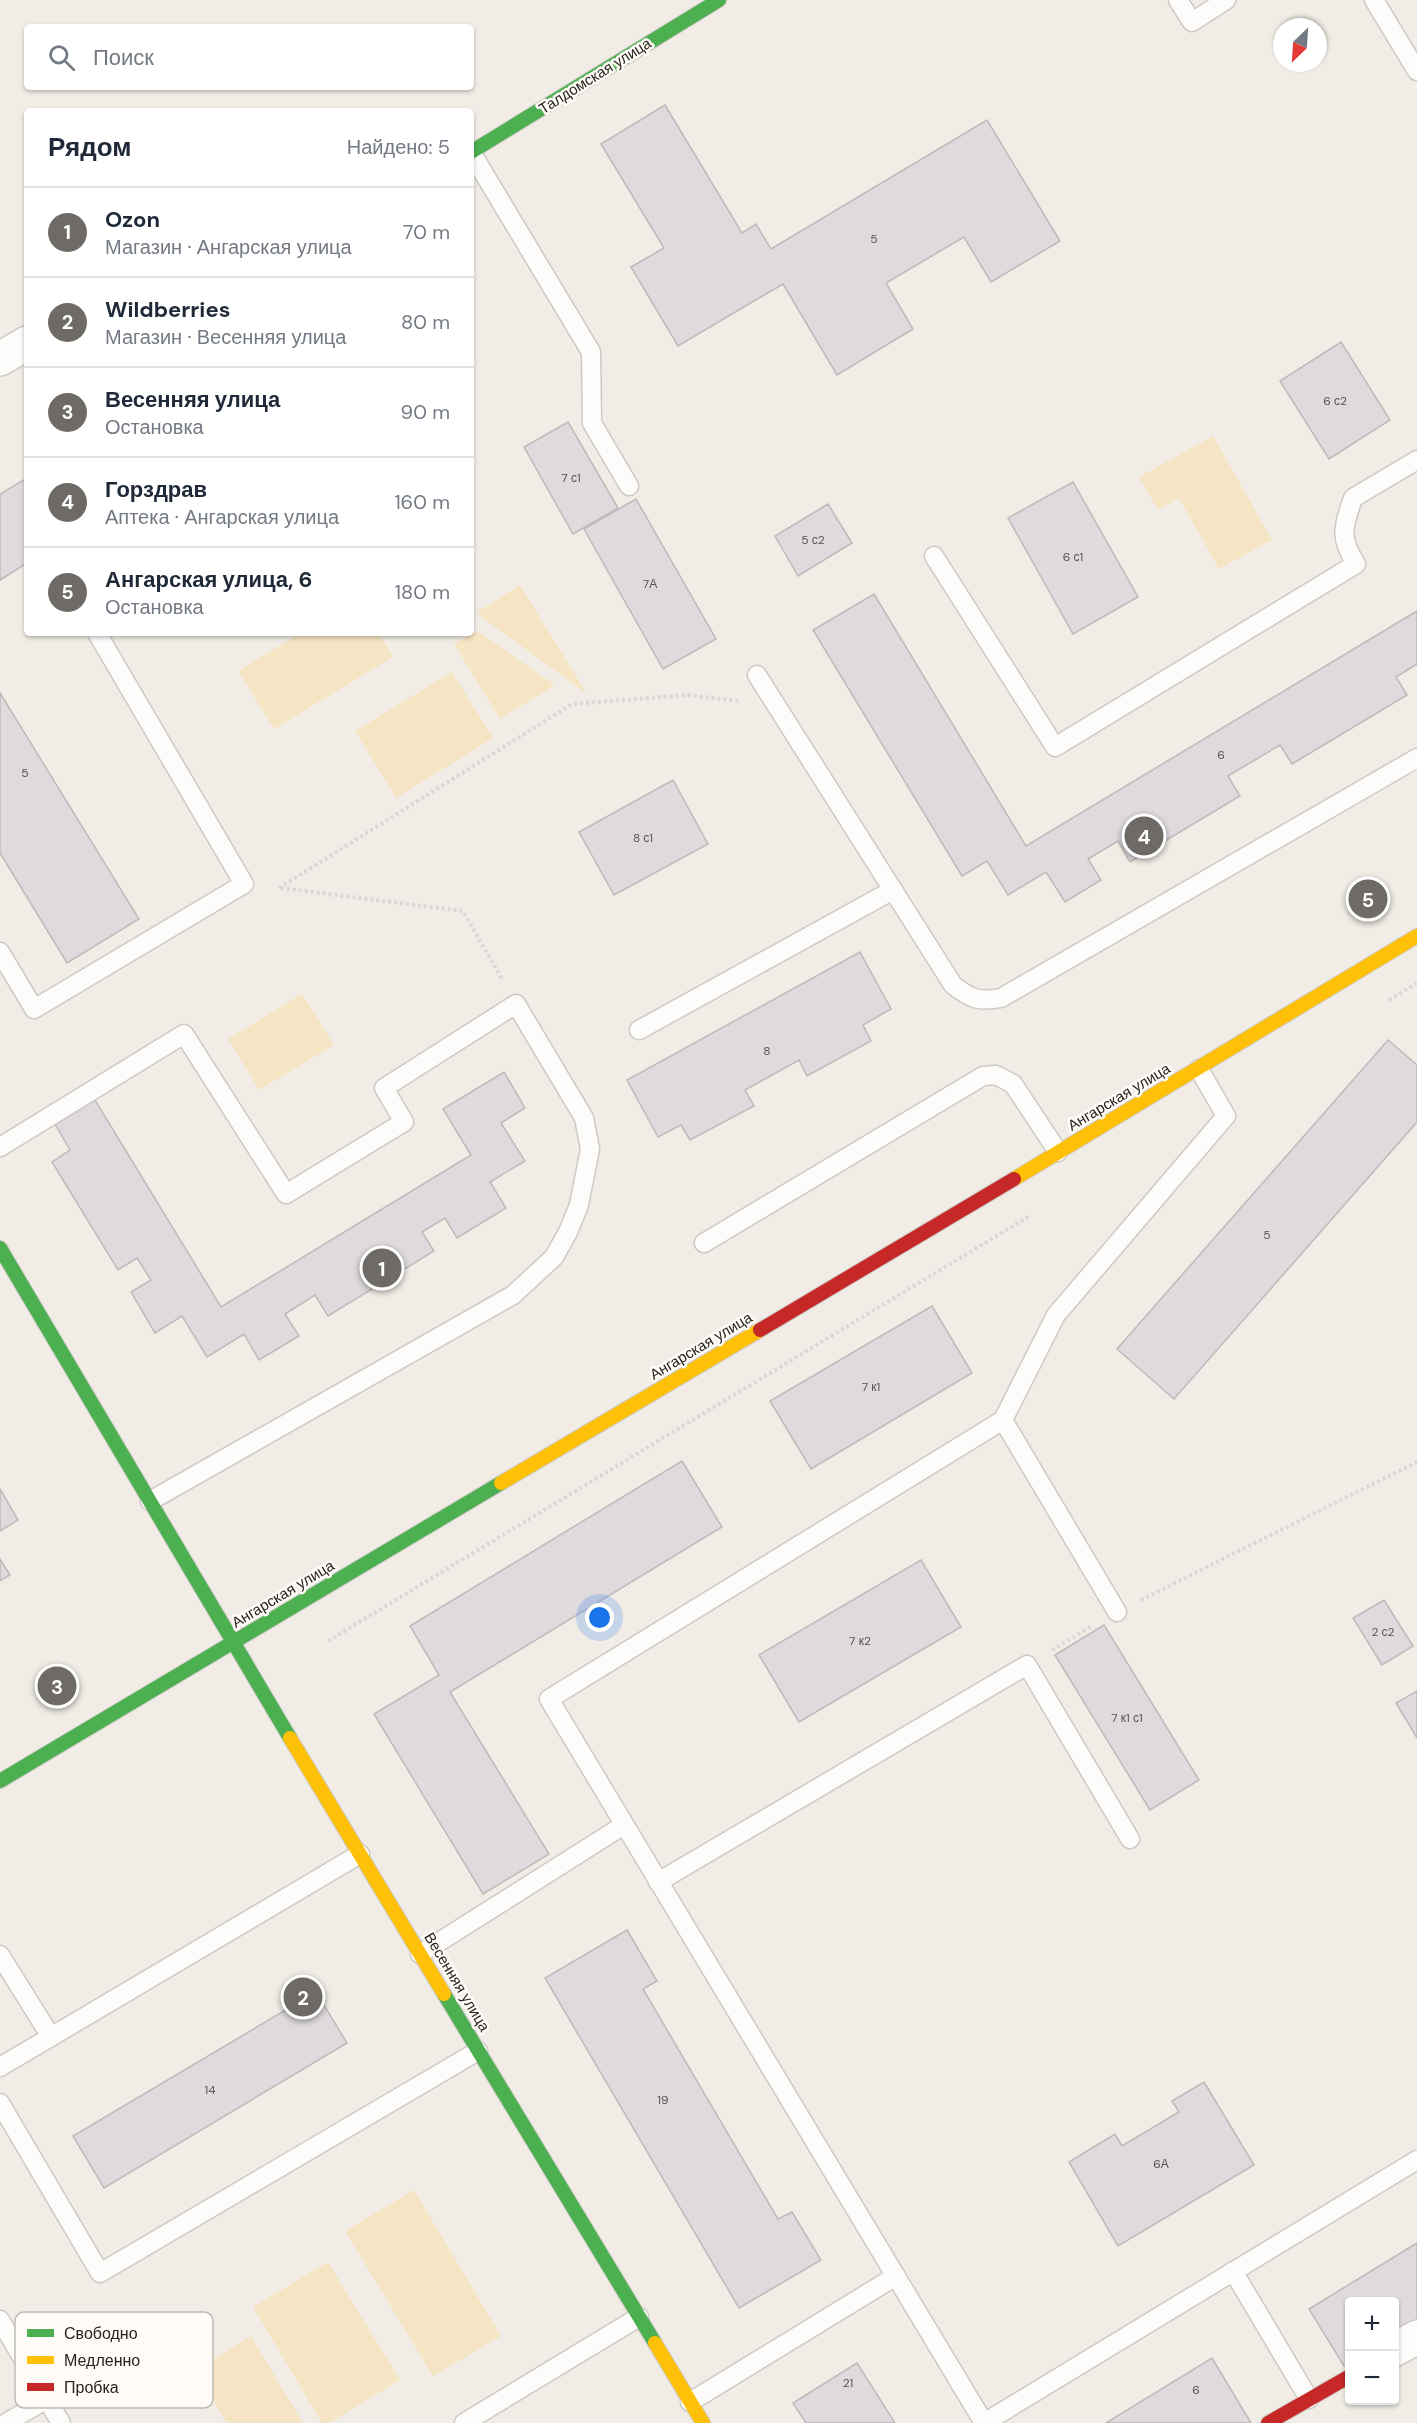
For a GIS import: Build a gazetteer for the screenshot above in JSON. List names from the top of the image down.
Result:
{
  "streets": {
    "street": ["Талдомская улица", "Ангарская улица", "Весенняя улица"]
  },
  "crossings": [
    ["Ангарская улица", "Весенняя улица"]
  ],
  "house_numbers": [
    "5",
    "6 с2",
    "7 с1",
    "5 с2",
    "6 с1",
    "7А",
    "6",
    "5",
    "8 с1",
    "8",
    "5",
    "7 к1",
    "2 с2",
    "7 к2",
    "7 к1 с1",
    "14",
    "19",
    "6А",
    "21",
    "6"
  ],
  "legend": ["Свободно", "Медленно", "Пробка"],
  "north": "bottom left",
  "page": {
    "search": "Поиск",
    "heading": ["Рядом", "Найдено: 5"],
    "list": [
      {
        "mark": "1",
        "name": "Ozon",
        "note": "Магазин · Ангарская улица",
        "value": "70 m"
      },
      {
        "mark": "2",
        "name": "Wildberries",
        "note": "Магазин · Весенняя улица",
        "value": "80 m"
      },
      {
        "mark": "3",
        "name": "Весенняя улица",
        "note": "Остановка",
        "value": "90 m"
      },
      {
        "mark": "4",
        "name": "Горздрав",
        "note": "Аптека · Ангарская улица",
        "value": "160 m"
      },
      {
        "mark": "5",
        "name": "Ангарская улица, 6",
        "note": "Остановка",
        "value": "180 m"
      }
    ],
    "pins": [
      "4",
      "5",
      "1",
      "3",
      "2"
    ],
    "map_buttons": ["+", "−"]
  }
}
